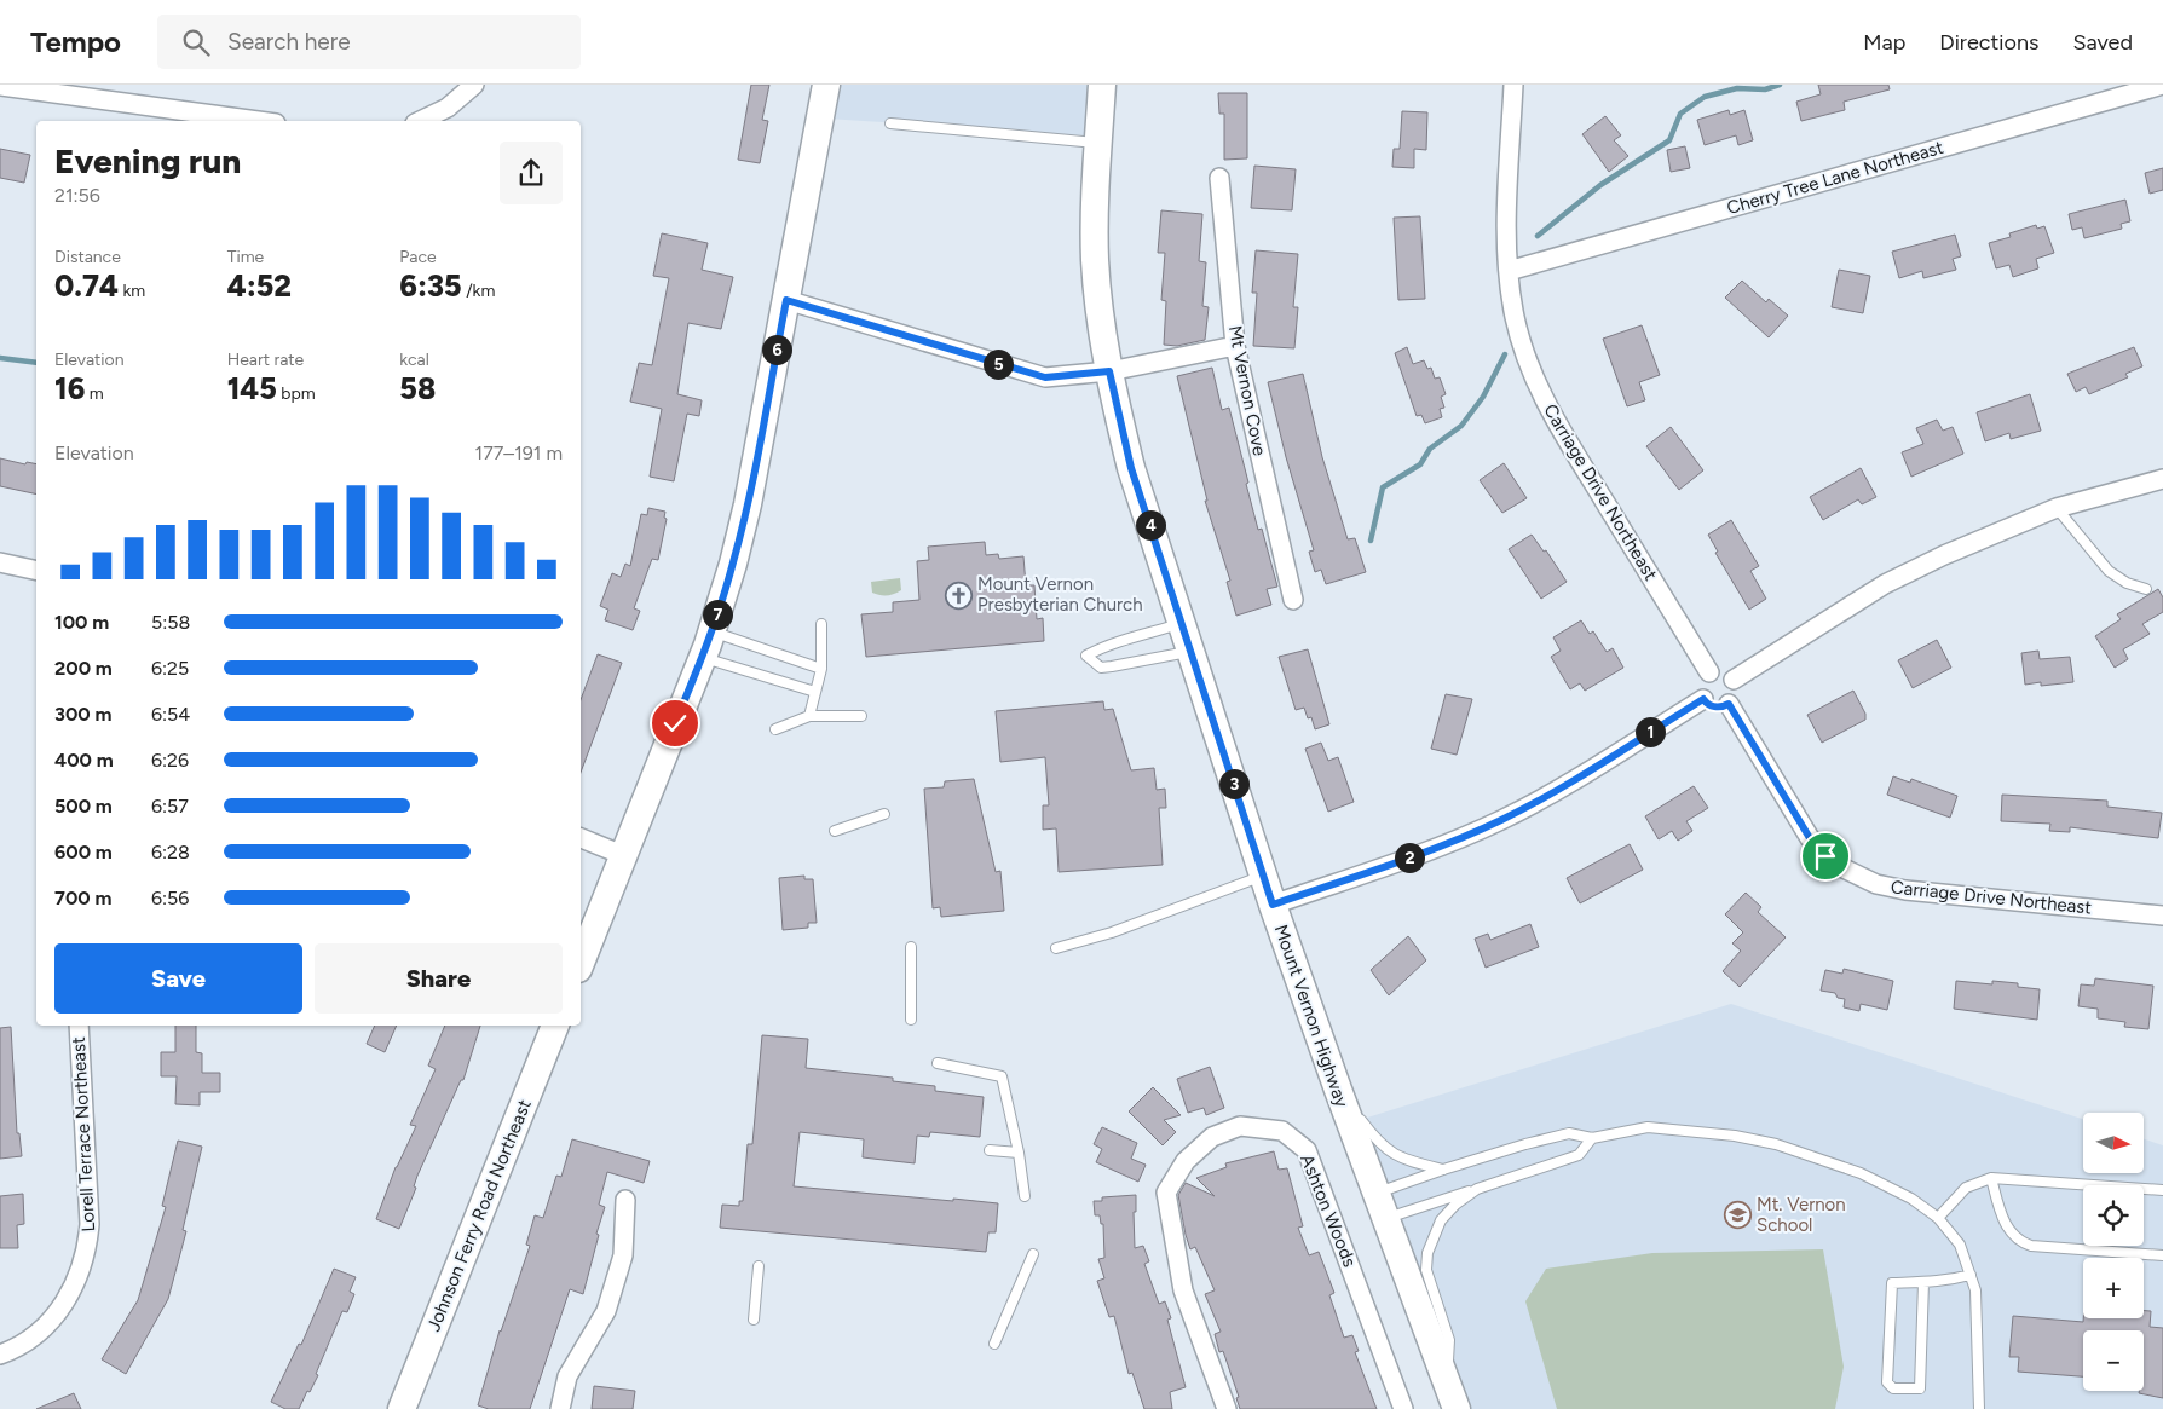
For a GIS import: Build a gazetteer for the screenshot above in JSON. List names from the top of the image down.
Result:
{
  "streets": {
    "main road": ["Mount Vernon Highway", "Johnson Ferry Road Northeast"],
    "street": [
      "Cherry Tree Lane Northeast",
      "Mt Vernon Cove",
      "Carriage Drive Northeast",
      "Lorell Terrace Northeast",
      "Ashton Woods"
    ]
  },
  "crossings": [
    ["Cherry Tree Lane Northeast", "Carriage Drive Northeast"]
  ],
  "places": {
    "church": ["Mount Vernon Presbyterian Church"],
    "school or university": ["Mt. Vernon School"]
  },
  "north": "right",
  "page": {
    "header": "Tempo",
    "search": "Search here",
    "nav": ["Map", "Directions", "Saved"],
    "heading": ["Evening run", "21:56"],
    "stats": [
      ["Distance", "0.74 km"],
      ["Time", "4:52"],
      ["Pace", "6:35 /km"],
      ["Elevation", "16 m"],
      ["Heart rate", "145 bpm"],
      ["kcal", "58"]
    ],
    "pins": [
      "6",
      "5",
      "4",
      "7",
      "1",
      "3",
      "2"
    ],
    "chart": ["Elevation", "177–191 m"],
    "list": [
      {
        "name": "100 m",
        "note": "5:58"
      },
      {
        "name": "200 m",
        "note": "6:25"
      },
      {
        "name": "300 m",
        "note": "6:54"
      },
      {
        "name": "400 m",
        "note": "6:26"
      },
      {
        "name": "500 m",
        "note": "6:57"
      },
      {
        "name": "600 m",
        "note": "6:28"
      },
      {
        "name": "700 m",
        "note": "6:56"
      }
    ],
    "buttons": ["Save", "Share"],
    "map_buttons": ["+", "−"]
  }
}
